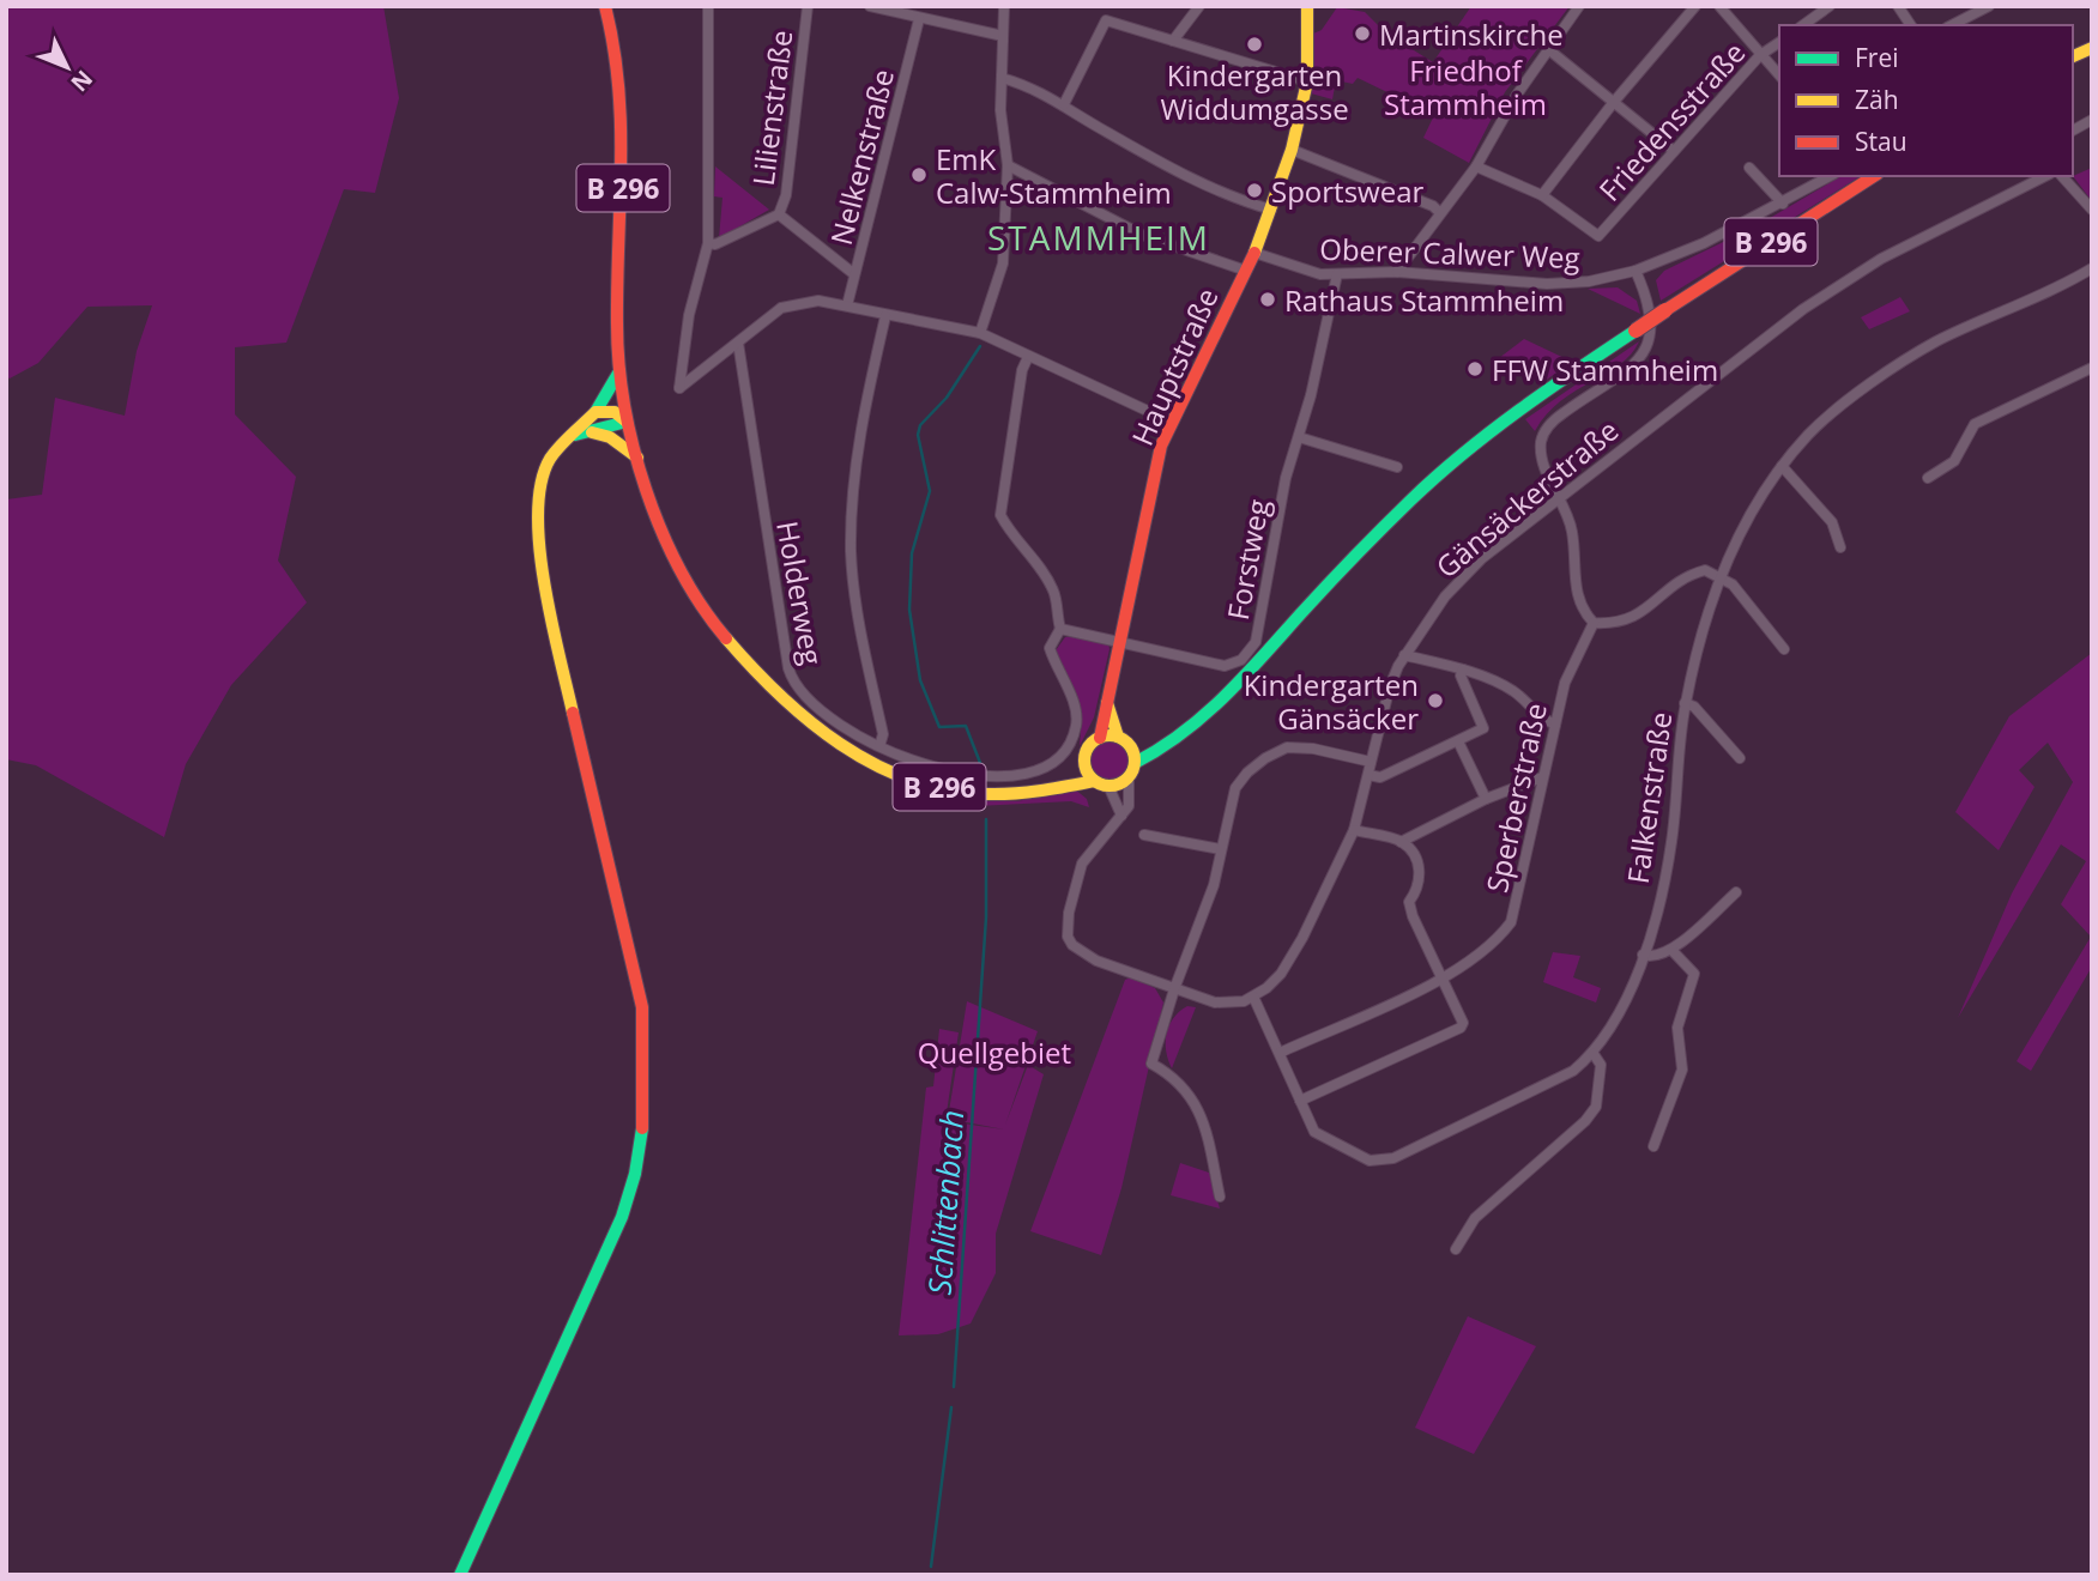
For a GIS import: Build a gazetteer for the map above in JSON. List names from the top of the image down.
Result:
{
  "streets": {
    "street": [
      "Lilienstraße",
      "Friedensstraße",
      "Nelkenstraße",
      "B 296",
      "Oberer Calwer Weg",
      "Hauptstraße",
      "Gänsäckerstraße",
      "Forstweg",
      "Holderweg",
      "Sperberstraße",
      "Falkenstraße"
    ]
  },
  "crossings": [
    ["B 296", "Hauptstraße"],
    ["Oberer Calwer Weg", "Hauptstraße"],
    ["Oberer Calwer Weg", "Forstweg"],
    ["Hauptstraße", "Forstweg"],
    ["Gänsäckerstraße", "Falkenstraße"],
    ["Forstweg", "Holderweg"],
    ["Sperberstraße", "Falkenstraße"]
  ],
  "districts": ["STAMMHEIM"],
  "water": ["Schlittenbach"],
  "parks": ["Friedhof Stammheim", "Quellgebiet"],
  "places": [
    "Martinskirche",
    "Kindergarten Widdumgasse",
    "EmK Calw-Stammheim",
    "Sportswear",
    "Rathaus Stammheim",
    "FFW Stammheim",
    "Kindergarten Gänsäcker"
  ],
  "legend": ["Frei", "Zäh", "Stau"],
  "north": "bottom right"
}
